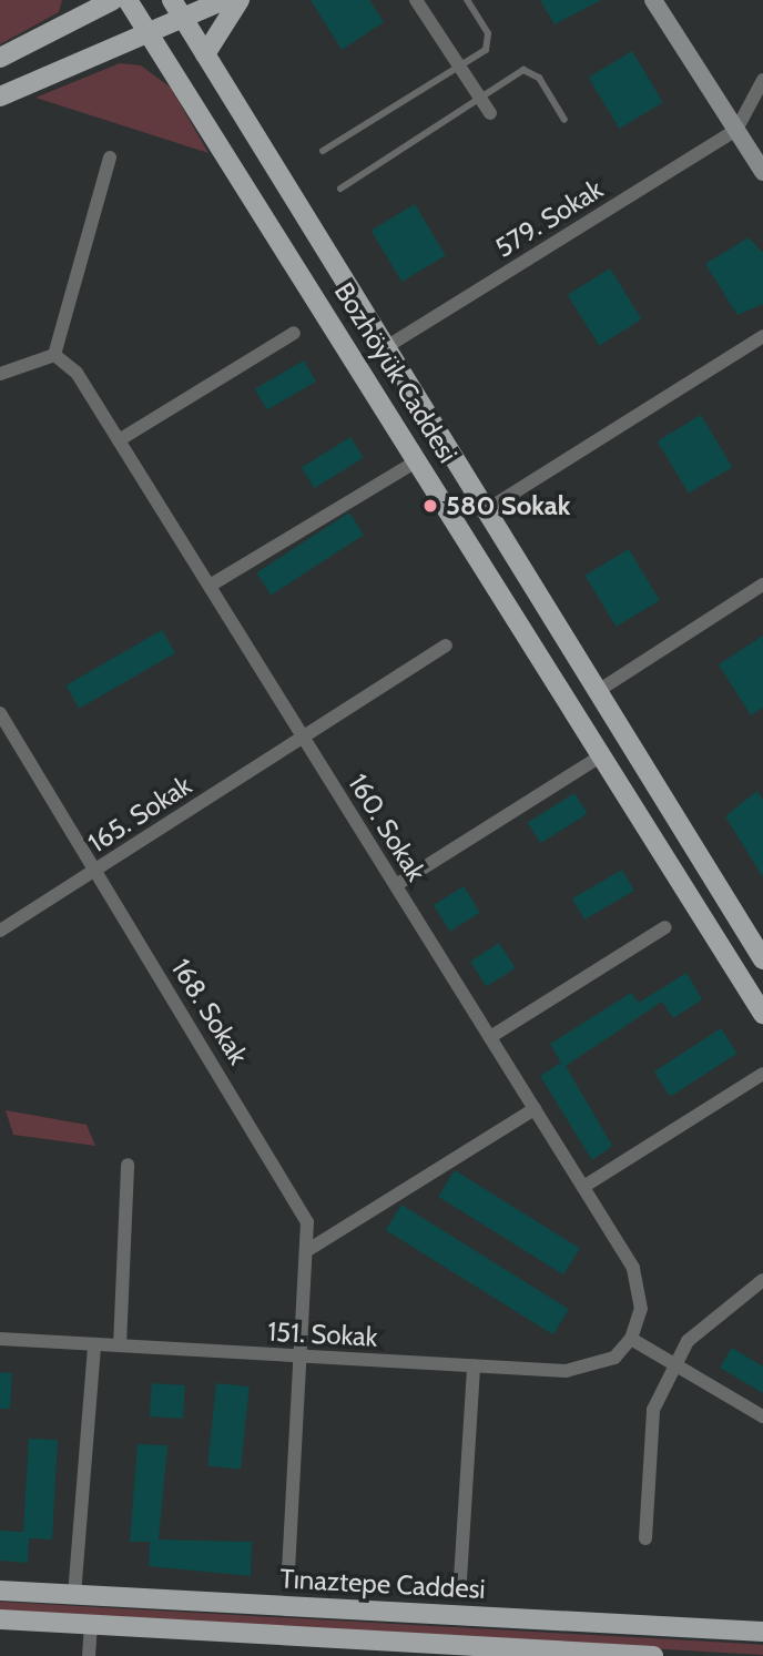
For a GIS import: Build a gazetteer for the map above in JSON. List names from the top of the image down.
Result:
{
  "streets": {
    "main road": ["Bozhöyük Caddesi", "Tınaztepe Caddesi"],
    "street": [
      "579. Sokak",
      "165. Sokak",
      "160. Sokak",
      "168. Sokak",
      "151. Sokak"
    ]
  },
  "crossings": [
    ["579. Sokak", "Bozhöyük Caddesi"],
    ["165. Sokak", "160. Sokak"],
    ["165. Sokak", "168. Sokak"],
    ["160. Sokak", "151. Sokak"],
    ["168. Sokak", "151. Sokak"]
  ],
  "places": ["580 Sokak"]
}
